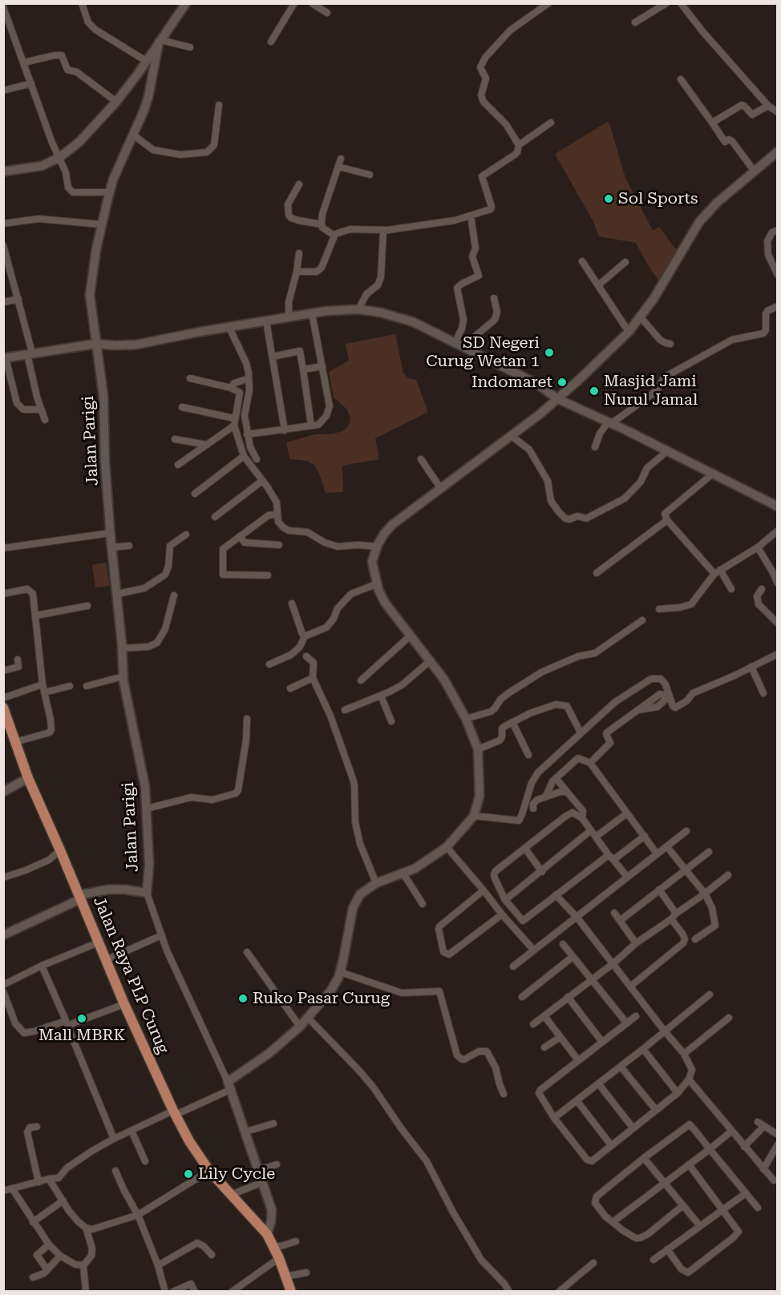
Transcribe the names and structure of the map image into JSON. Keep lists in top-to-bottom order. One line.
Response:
{"streets":{"main road":["Jalan Raya PLP Curug"],"street":["Jalan Parigi"]},"crossings":[["Jalan Parigi","Jalan Raya PLP Curug"]],"places":["Sol Sports","SD Negeri Curug Wetan 1","Indomaret","Masjid Jami Nurul Jamal","Ruko Pasar Curug","Mall MBRK","Lily Cycle"]}
